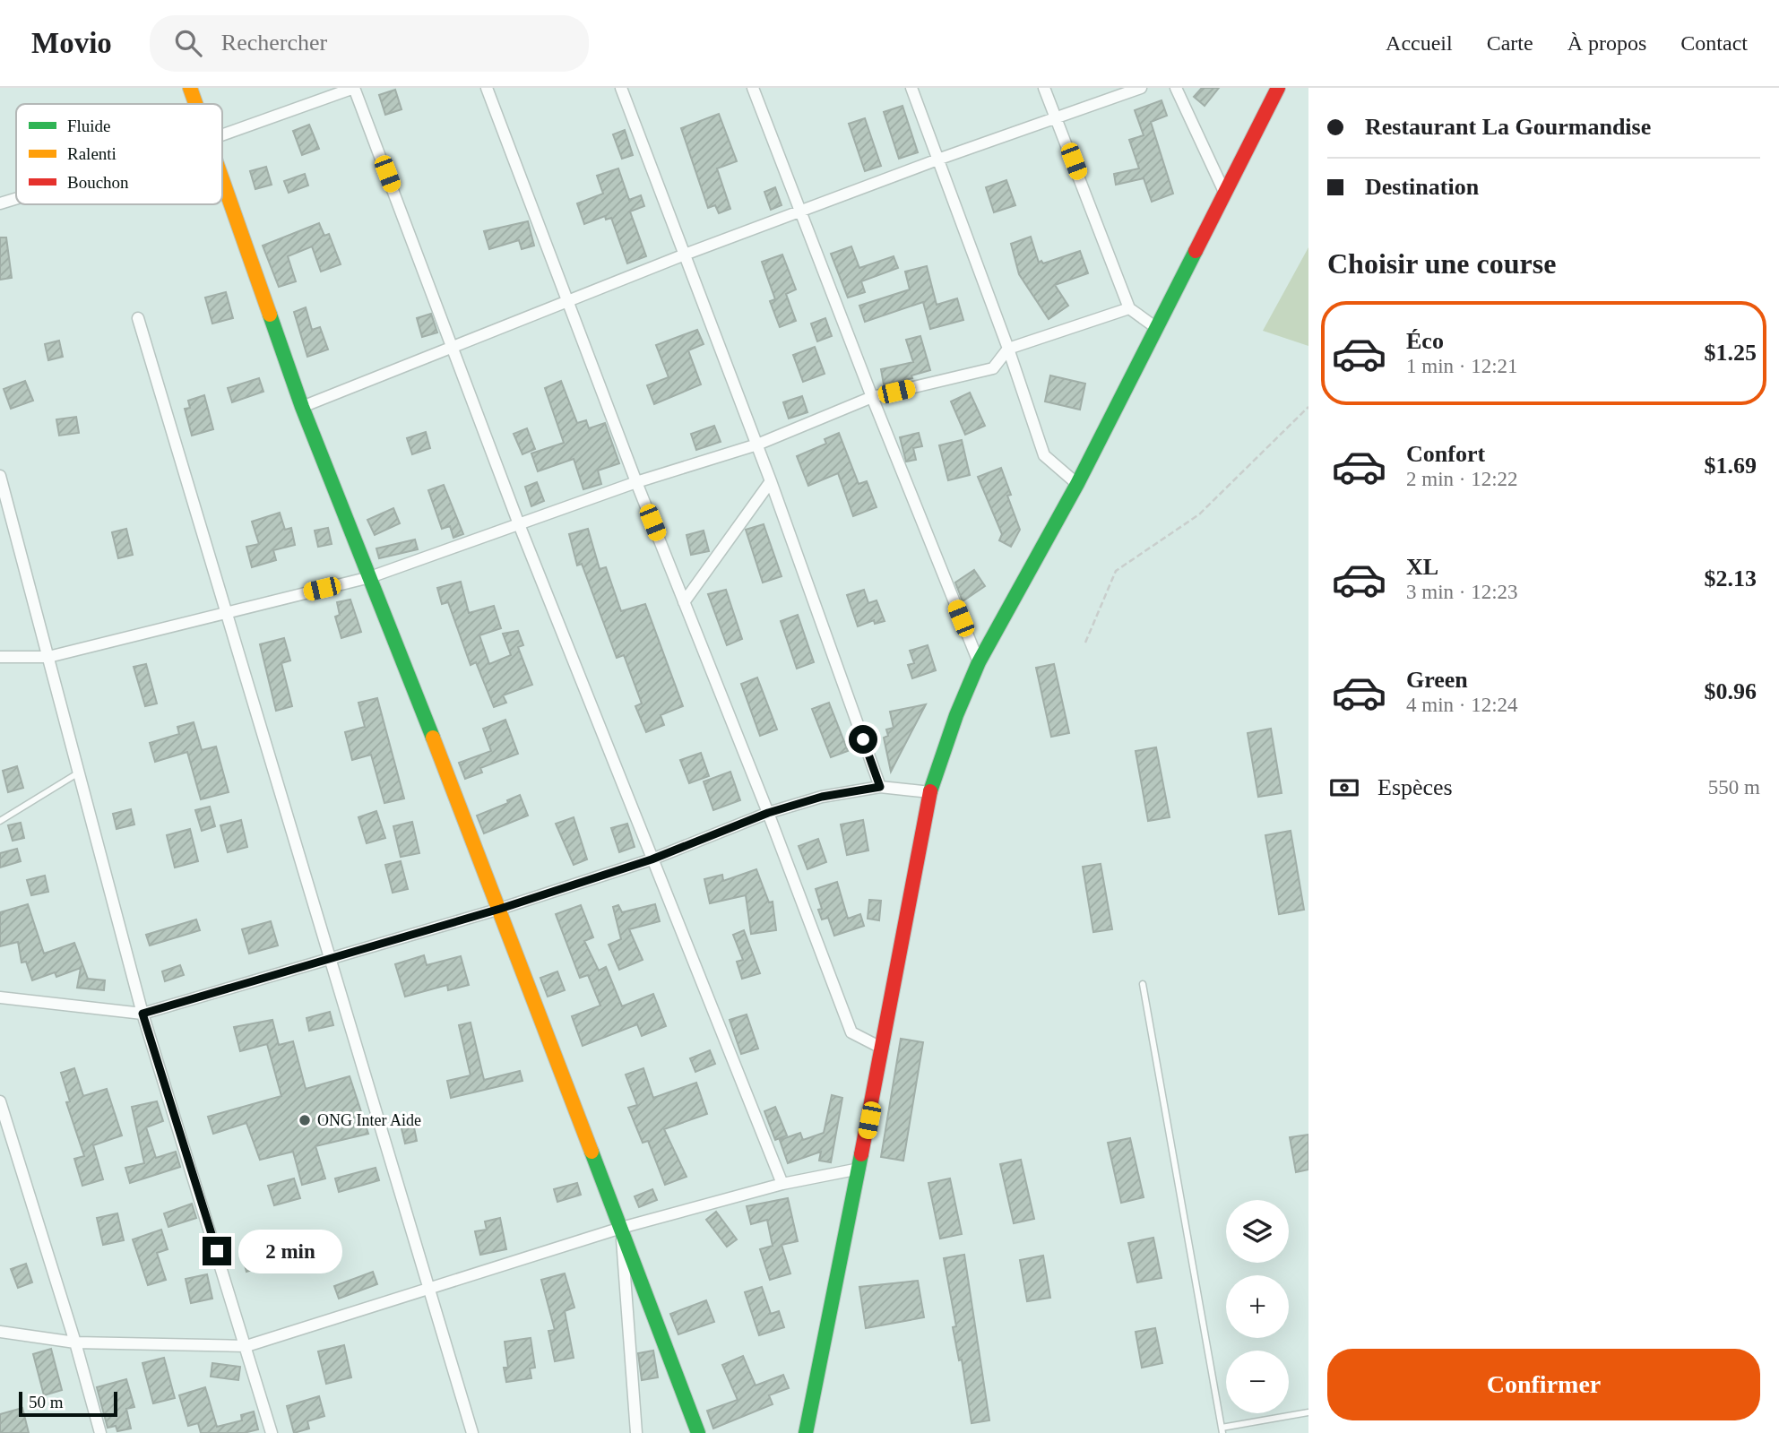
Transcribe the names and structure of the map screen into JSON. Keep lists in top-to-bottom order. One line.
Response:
{"places":["ONG Inter Aide"],"legend":["Fluide","Ralenti","Bouchon"],"scale_bar":"50 m","page":{"header":"Movio","search":"Rechercher","nav":["Accueil","Carte","À propos","Contact"],"banner":["Restaurant La Gourmandise","Destination"],"heading":"Choisir une course","list":[{"name":"Éco","note":"1 min · 12:21","value":"$1.25"},{"name":"Confort","note":"2 min · 12:22","value":"$1.69"},{"name":"XL","note":"3 min · 12:23","value":"$2.13"},{"name":"Green","note":"4 min · 12:24","value":"$0.96"}],"pay":["Espèces","550 m"],"map_buttons":["+","−"],"bubble":"2 min","buttons":"Confirmer","scale":"50 m"}}
